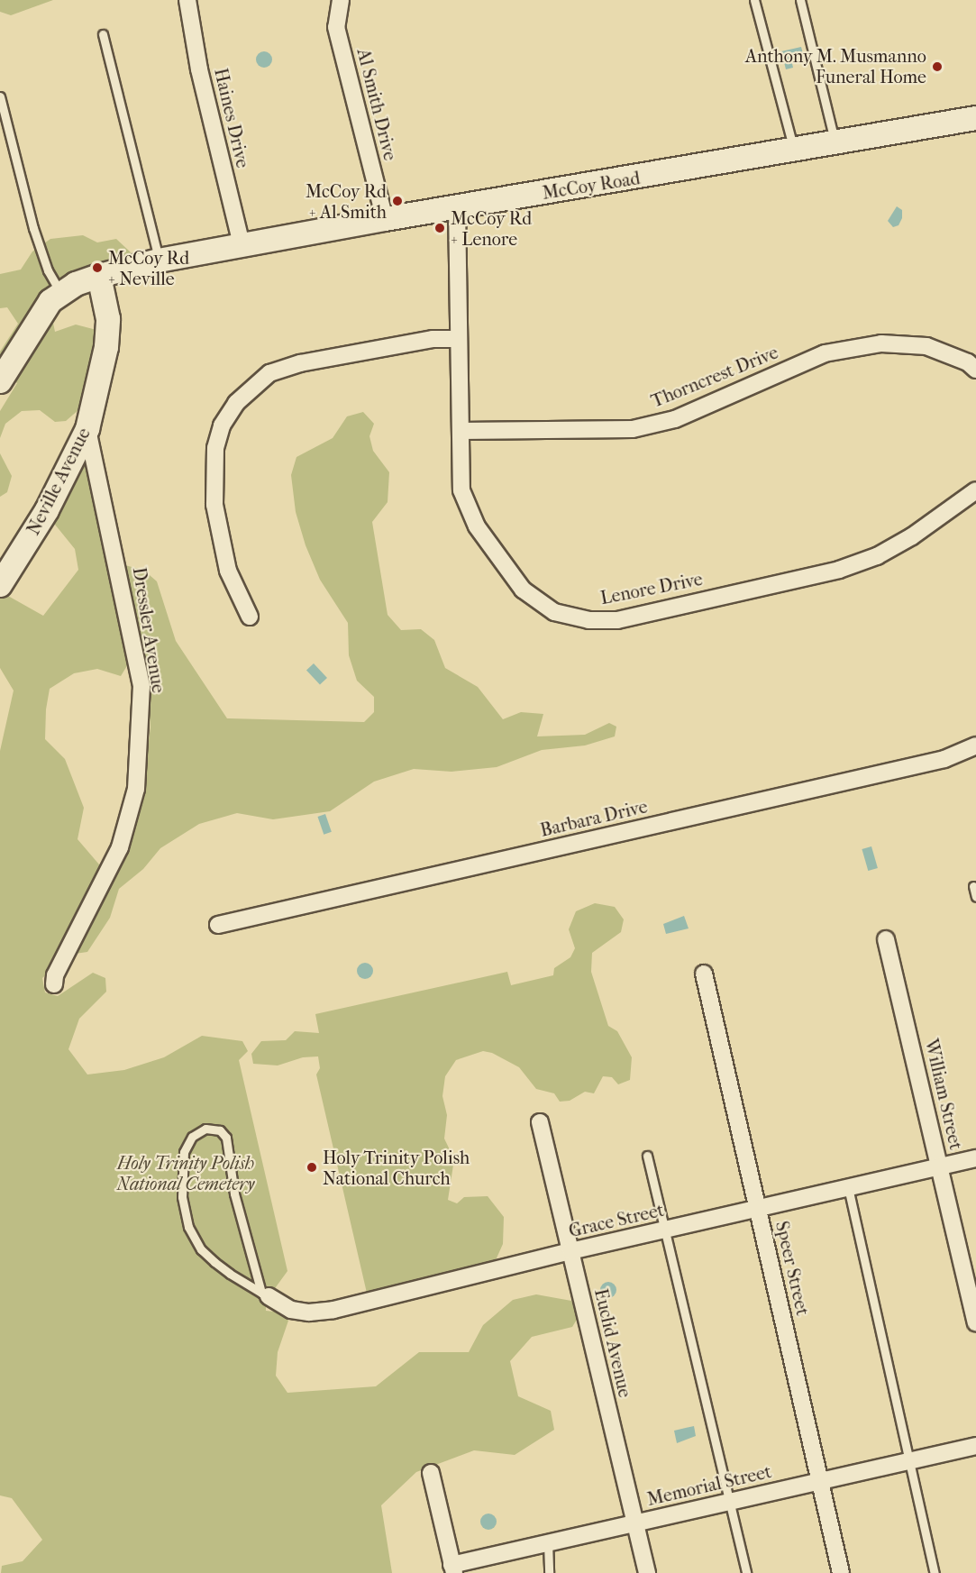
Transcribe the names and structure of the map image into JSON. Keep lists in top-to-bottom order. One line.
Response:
{"streets":{"street":["Al Smith Drive","Haines Drive","McCoy Road","Thorncrest Drive","Neville Avenue","Lenore Drive","Dressler Avenue","Barbara Drive","William Street","Grace Street","Speer Street","Euclid Avenue","Memorial Street"]},"crossings":[["Al Smith Drive","McCoy Road"],["Haines Drive","McCoy Road"],["McCoy Road","Neville Avenue"],["McCoy Road","Lenore Drive"],["Thorncrest Drive","Lenore Drive"],["Neville Avenue","Dressler Avenue"],["William Street","Grace Street"],["Grace Street","Speer Street"],["Grace Street","Euclid Avenue"],["Speer Street","Memorial Street"],["Euclid Avenue","Memorial Street"]],"parks":["Holy Trinity Polish National Cemetery"],"places":["Anthony M. Musmanno Funeral Home","McCoy Rd + Al Smith","McCoy Rd + Lenore","McCoy Rd + Neville","Holy Trinity Polish National Church"]}
